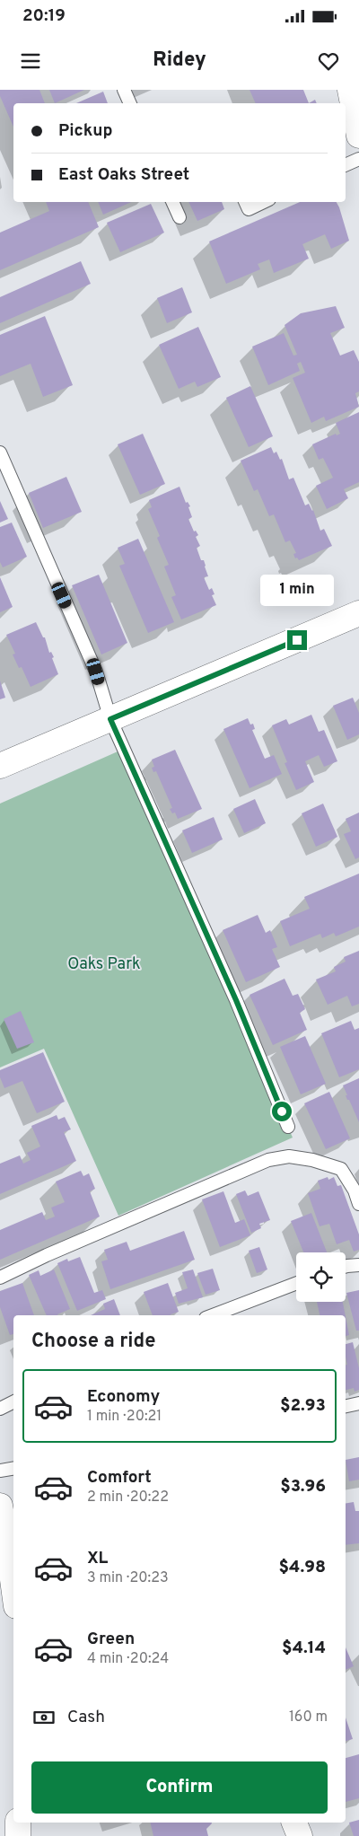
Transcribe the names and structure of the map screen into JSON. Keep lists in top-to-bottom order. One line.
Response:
{"parks":["Oaks Park"],"page":{"status":"20:19","header":"Ridey","banner":["Pickup","East Oaks Street"],"bubble":"1 min","heading":"Choose a ride","list":[{"name":"Economy","note":"1 min · 20:21","value":"$2.93"},{"name":"Comfort","note":"2 min · 20:22","value":"$3.96"},{"name":"XL","note":"3 min · 20:23","value":"$4.98"},{"name":"Green","note":"4 min · 20:24","value":"$4.14"}],"pay":["Cash","160 m"],"buttons":"Confirm"}}
